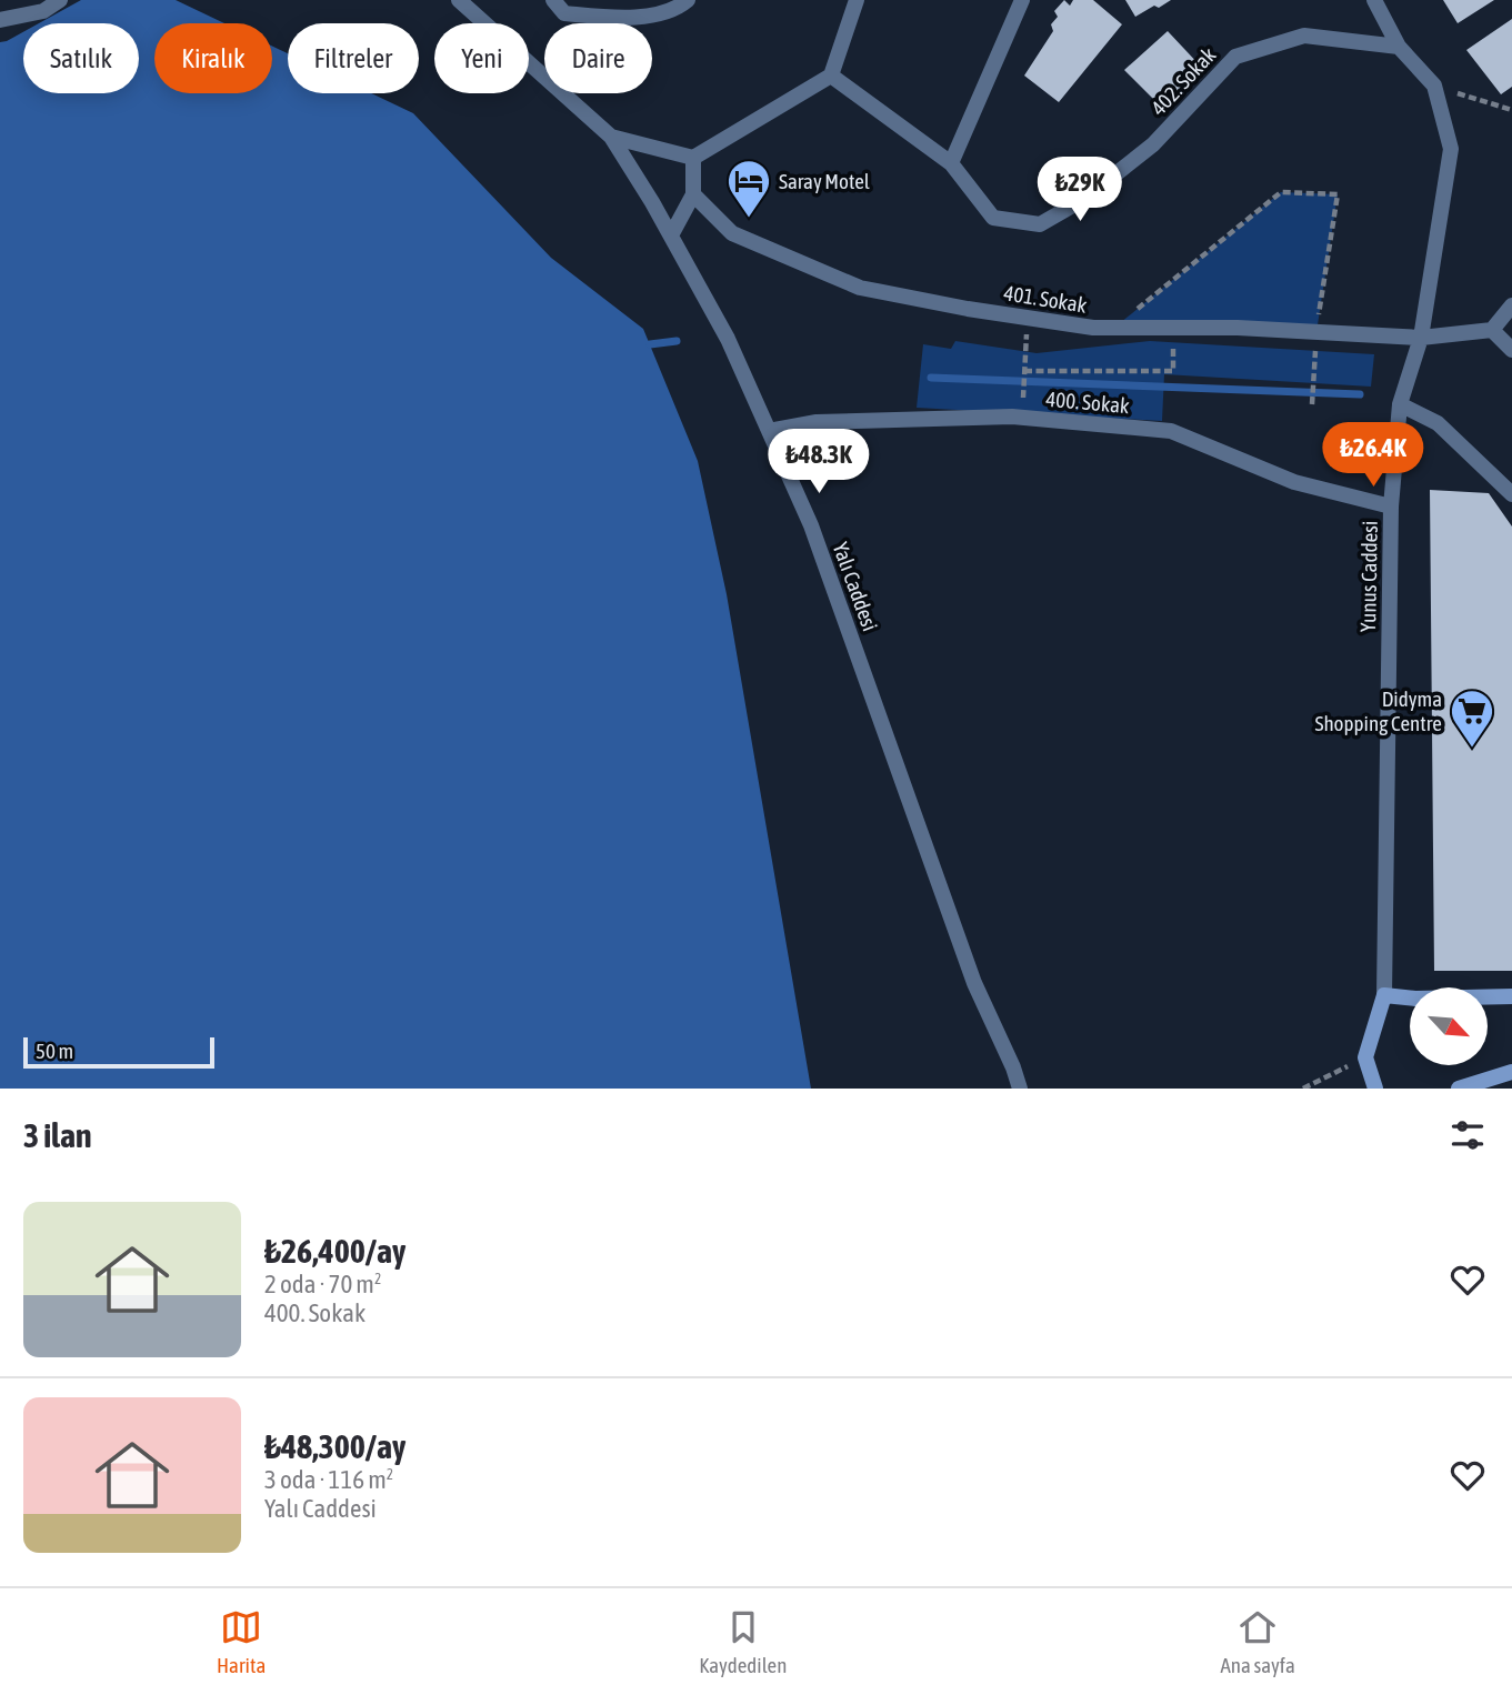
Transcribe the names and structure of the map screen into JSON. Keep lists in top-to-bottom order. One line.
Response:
{"streets":{"street":["402. Sokak","401. Sokak","400. Sokak","Yunus Caddesi","Yalı Caddesi"]},"crossings":[["402. Sokak","Yunus Caddesi"],["401. Sokak","Yunus Caddesi"],["400. Sokak","Yunus Caddesi"],["400. Sokak","Yalı Caddesi"]],"places":{"hotel":["Saray Motel"],"supermarket":["Didyma Shopping Centre"]},"scale_bar":"50 m","north":"bottom right","page":{"chip":["Satılık","Kiralık","Filtreler","Yeni","Daire"],"price":["₺29K","₺26.4K","₺48.3K"],"scale":"50 m","heading":"3 ilan","list":[{"name":"₺26,400/ay","note":"2 oda · 70 m² · 400. Sokak"},{"name":"₺48,300/ay","note":"3 oda · 116 m² · Yalı Caddesi"}],"tabs":["Harita","Kaydedilen","Ana sayfa"]}}
